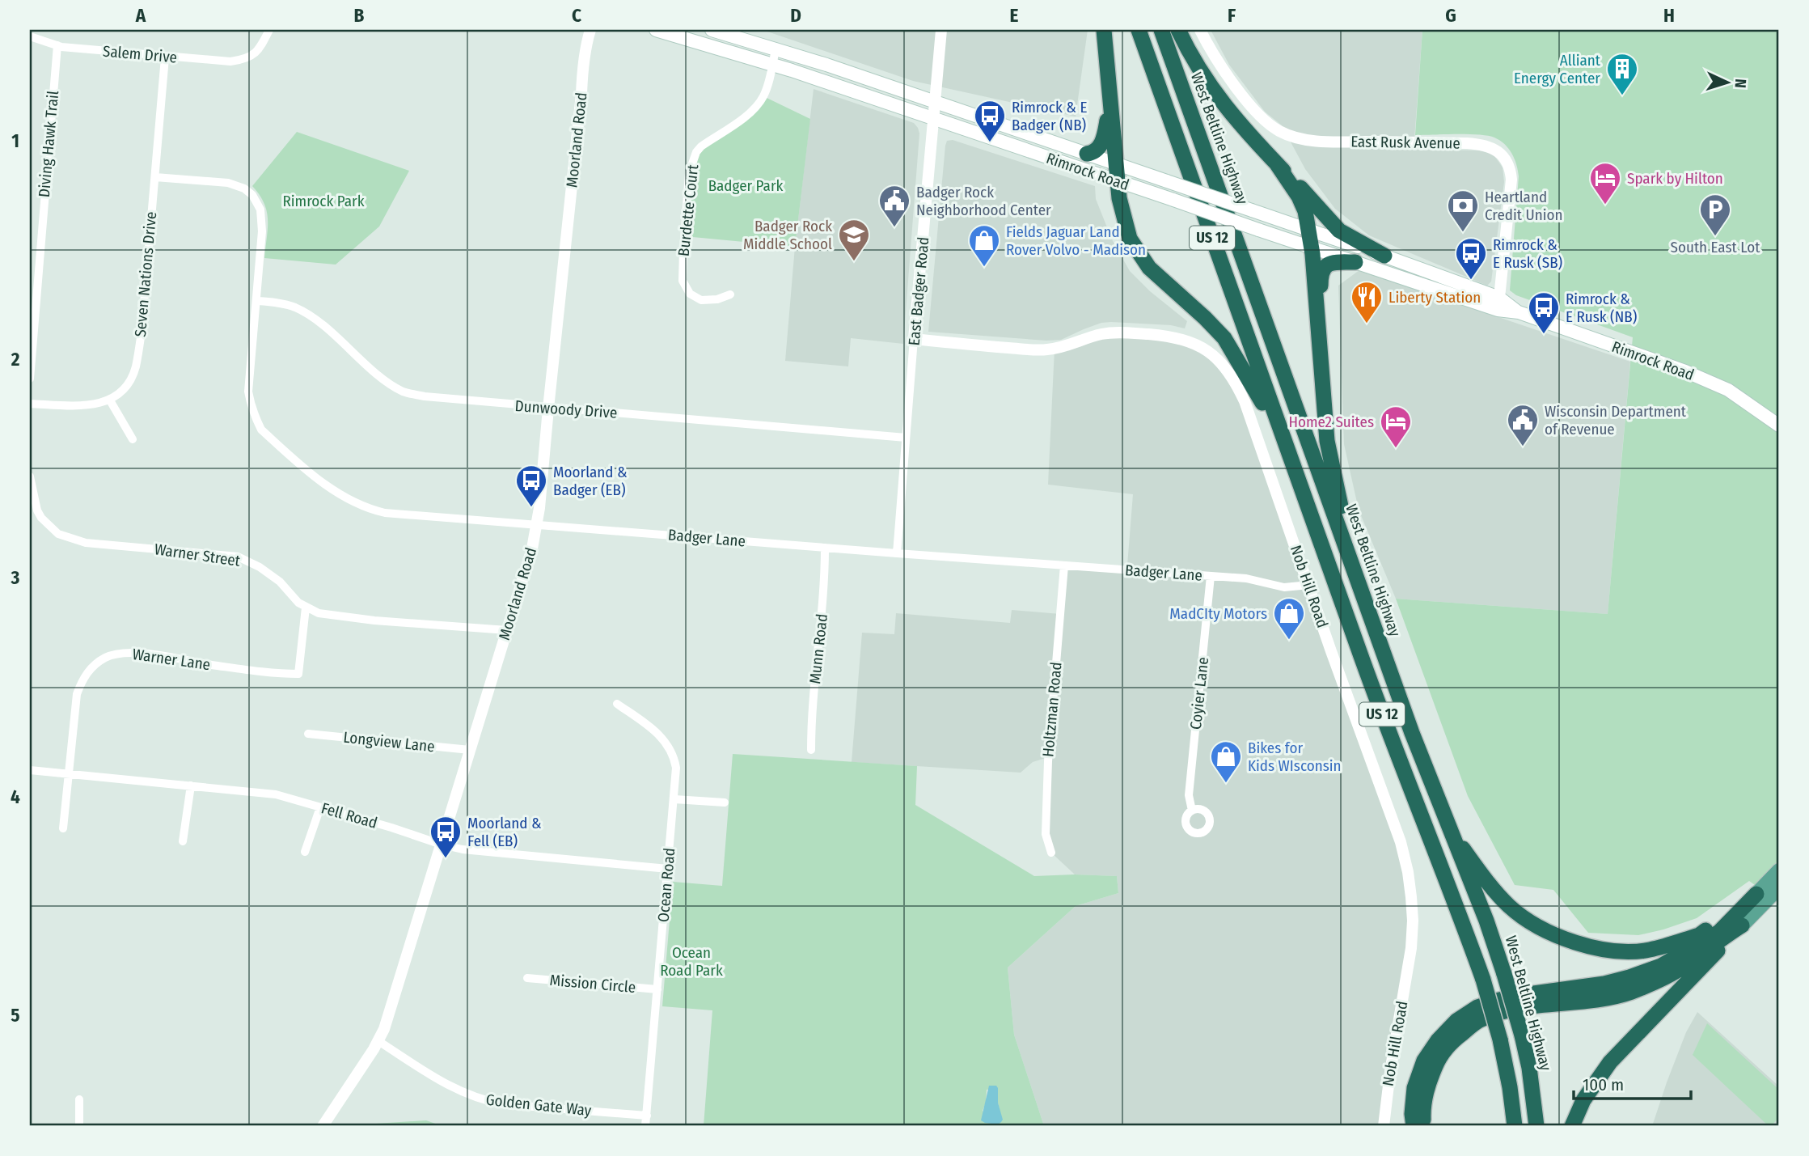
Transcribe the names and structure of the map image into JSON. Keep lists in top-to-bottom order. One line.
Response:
{"streets":{"highway":["West Beltline Highway","US 12"],"main road":["Rimrock Road"],"street":["Salem Drive","Moorland Road","East Rusk Avenue","Diving Hawk Trail","Burdette Court","Seven Nations Drive","East Badger Road","Dunwoody Drive","Badger Lane","Warner Street","Nob Hill Road","Munn Road","Warner Lane","Coyier Lane","Holtzman Road","Longview Lane","Fell Road","Ocean Road","Mission Circle","Golden Gate Way"]},"crossings":[["Salem Drive","Diving Hawk Trail"],["Salem Drive","Seven Nations Drive"],["Moorland Road","Dunwoody Drive"],["Moorland Road","Badger Lane"],["Moorland Road","Warner Street"],["Moorland Road","Longview Lane"],["Moorland Road","Fell Road"],["Moorland Road","Golden Gate Way"],["East Rusk Avenue","Rimrock Road"],["Rimrock Road","Burdette Court"],["Rimrock Road","East Badger Road"],["Seven Nations Drive","Badger Lane"],["East Badger Road","Dunwoody Drive"],["East Badger Road","Badger Lane"],["East Badger Road","Nob Hill Road"],["Dunwoody Drive","Badger Lane"],["Badger Lane","Nob Hill Road"],["Badger Lane","Munn Road"],["Badger Lane","Coyier Lane"],["Badger Lane","Holtzman Road"],["Warner Street","Warner Lane"],["Warner Lane","Fell Road"],["Fell Road","Ocean Road"],["Ocean Road","Mission Circle"],["Ocean Road","Golden Gate Way"]],"parks":["Badger Park","Rimrock Park","Ocean Road Park"],"places":{"building":["Alliant Energy Center"],"bus stop":["Rimrock & E Badger (NB)","Rimrock & E Rusk (SB)","Rimrock & E Rusk (NB)","Moorland & Badger (EB)","Moorland & Fell (EB)"],"hotel":["Spark by Hilton","Home2 Suites"],"public building":["Badger Rock Neighborhood Center","Wisconsin Department of Revenue"],"bank":["Heartland Credit Union"],"parking":["South East Lot"],"school or university":["Badger Rock Middle School"],"shop":["Fields Jaguar Land Rover Volvo - Madison","MadCIty Motors","Bikes for Kids WIsconsin"],"restaurant":["Liberty Station"]},"scale_bar":"100 m","north":"right","grid":{"columns":["A","B","C","D","E","F","G","H"],"rows":["1","2","3","4","5"]}}
